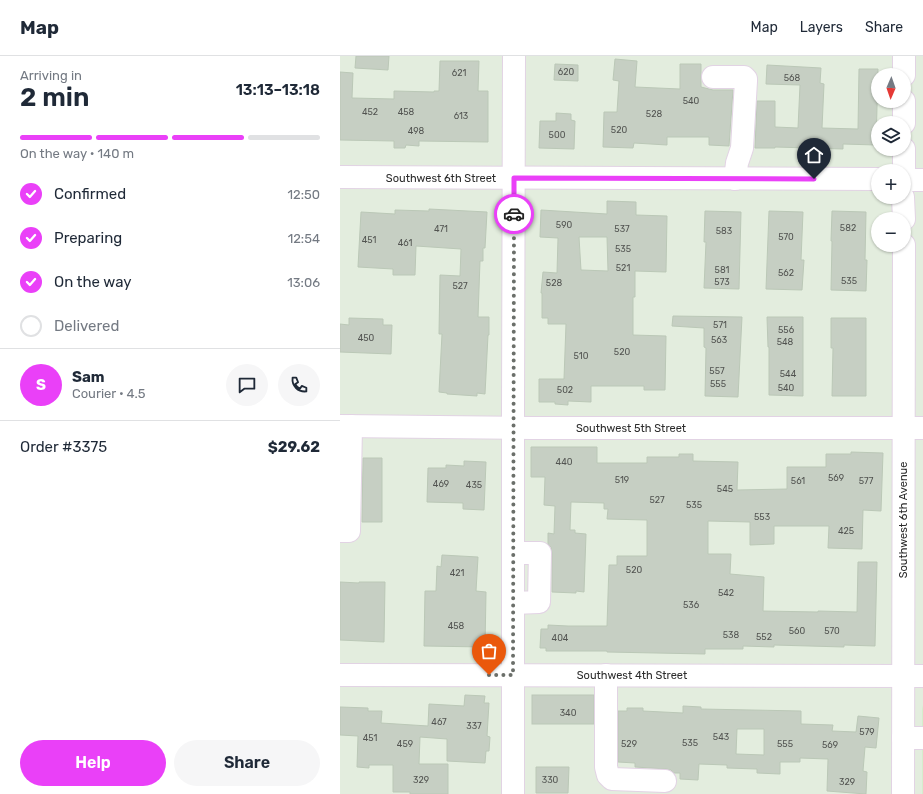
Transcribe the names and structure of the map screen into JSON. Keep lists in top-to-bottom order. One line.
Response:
{"streets":{"street":["Southwest 6th Street","Southwest 5th Street","Southwest 6th Avenue","Southwest 4th Street"]},"crossings":[["Southwest 5th Street","Southwest 6th Avenue"],["Southwest 6th Avenue","Southwest 4th Street"]],"house_numbers":["620","621","568","540","452","458","528","613","520","498","500","590","582","471","537","583","570","451","461","535","521","581","562","535","573","528","527","571","556","450","563","548","520","510","557","544","555","540","502","440","569","519","561","577","469","435","545","527","535","553","425","520","421","542","536","458","560","570","538","552","404","340","467","337","579","543","451","535","459","529","555","569","329","330","329"],"north":"bottom","page":{"header":"Map","nav":["Map","Layers","Share"],"heading":["2 min","Arriving in","13:13–13:18"],"panel":["Sam","Courier · 4.5","Order #3375","$29.62"],"map_buttons":["+","−"],"bar":"On the way · 140 m","list":[["Confirmed","12:50"],["Preparing","12:54"],["On the way","13:06"],"Delivered"],"round":"S","buttons":["Help","Share"]}}
